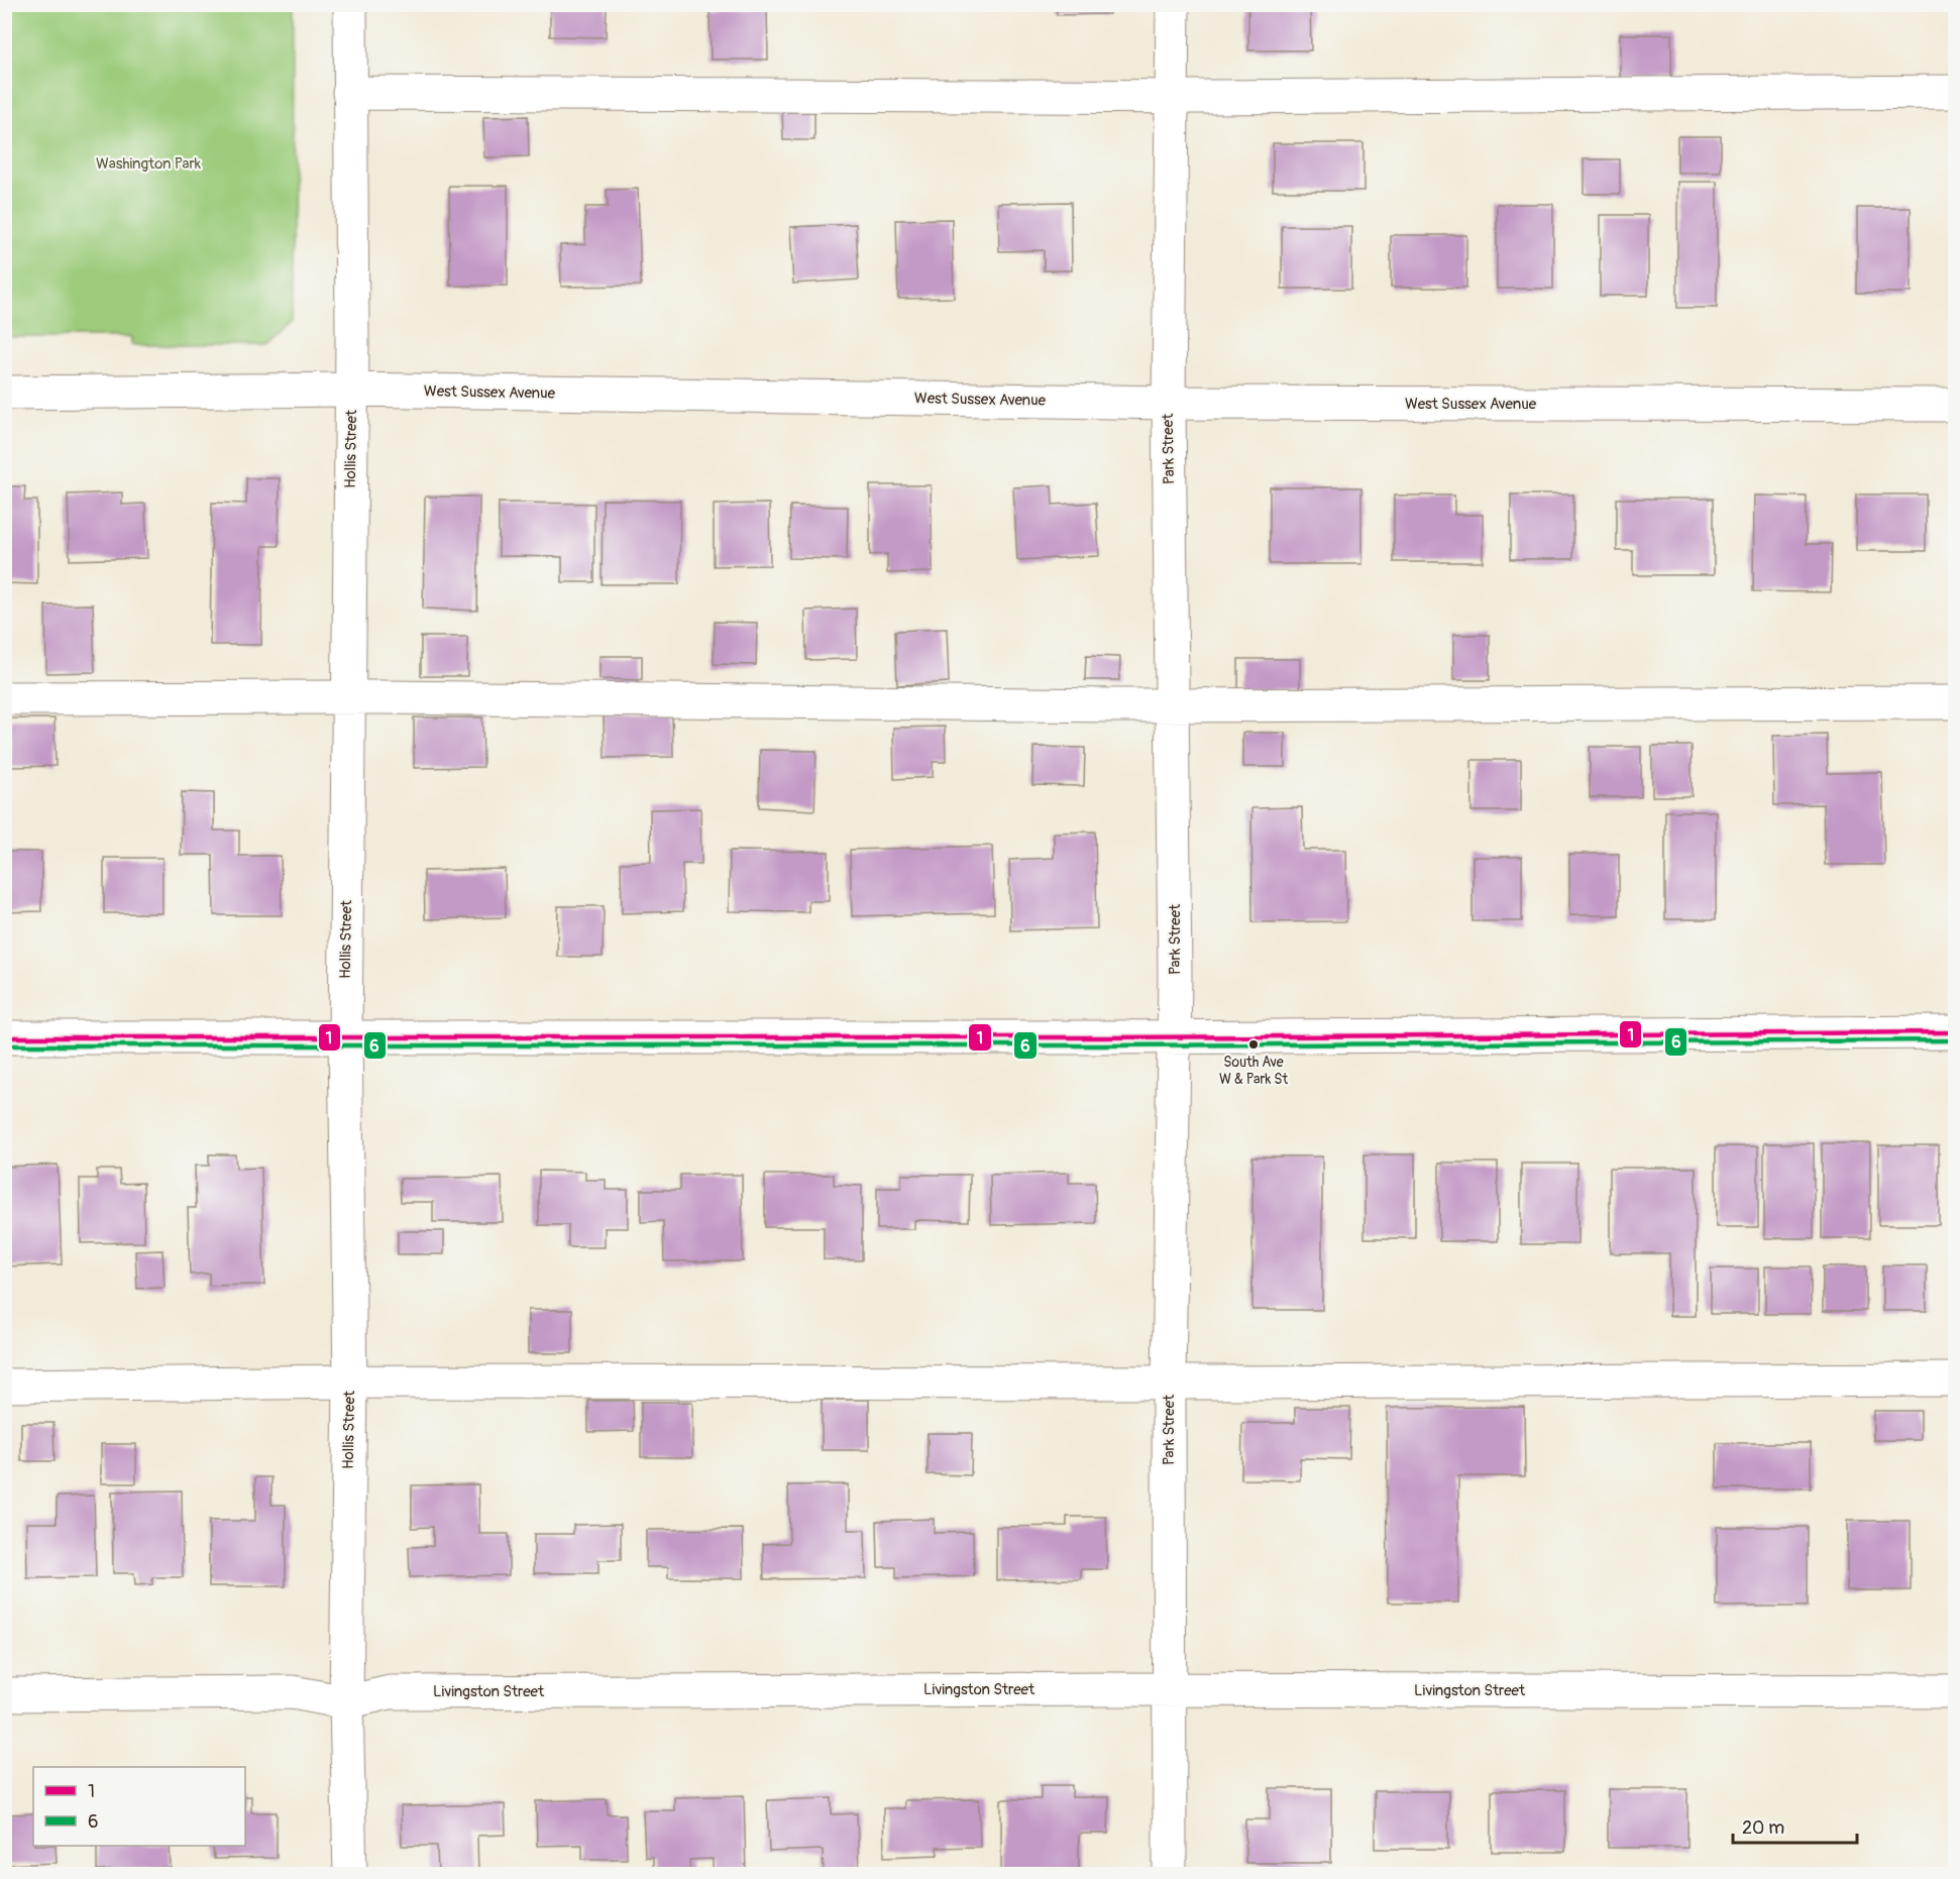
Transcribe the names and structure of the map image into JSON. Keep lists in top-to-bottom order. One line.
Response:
{"streets":{"street":["West Sussex Avenue","Hollis Street","Park Street","Livingston Street"]},"crossings":[["West Sussex Avenue","Hollis Street"],["West Sussex Avenue","Park Street"],["Hollis Street","Livingston Street"],["Park Street","Livingston Street"]],"parks":["Washington Park"],"places":["South Ave W & Park St"],"lines":["transit line 1","transit line 6"],"legend":["1","6"],"scale_bar":"20 m"}
